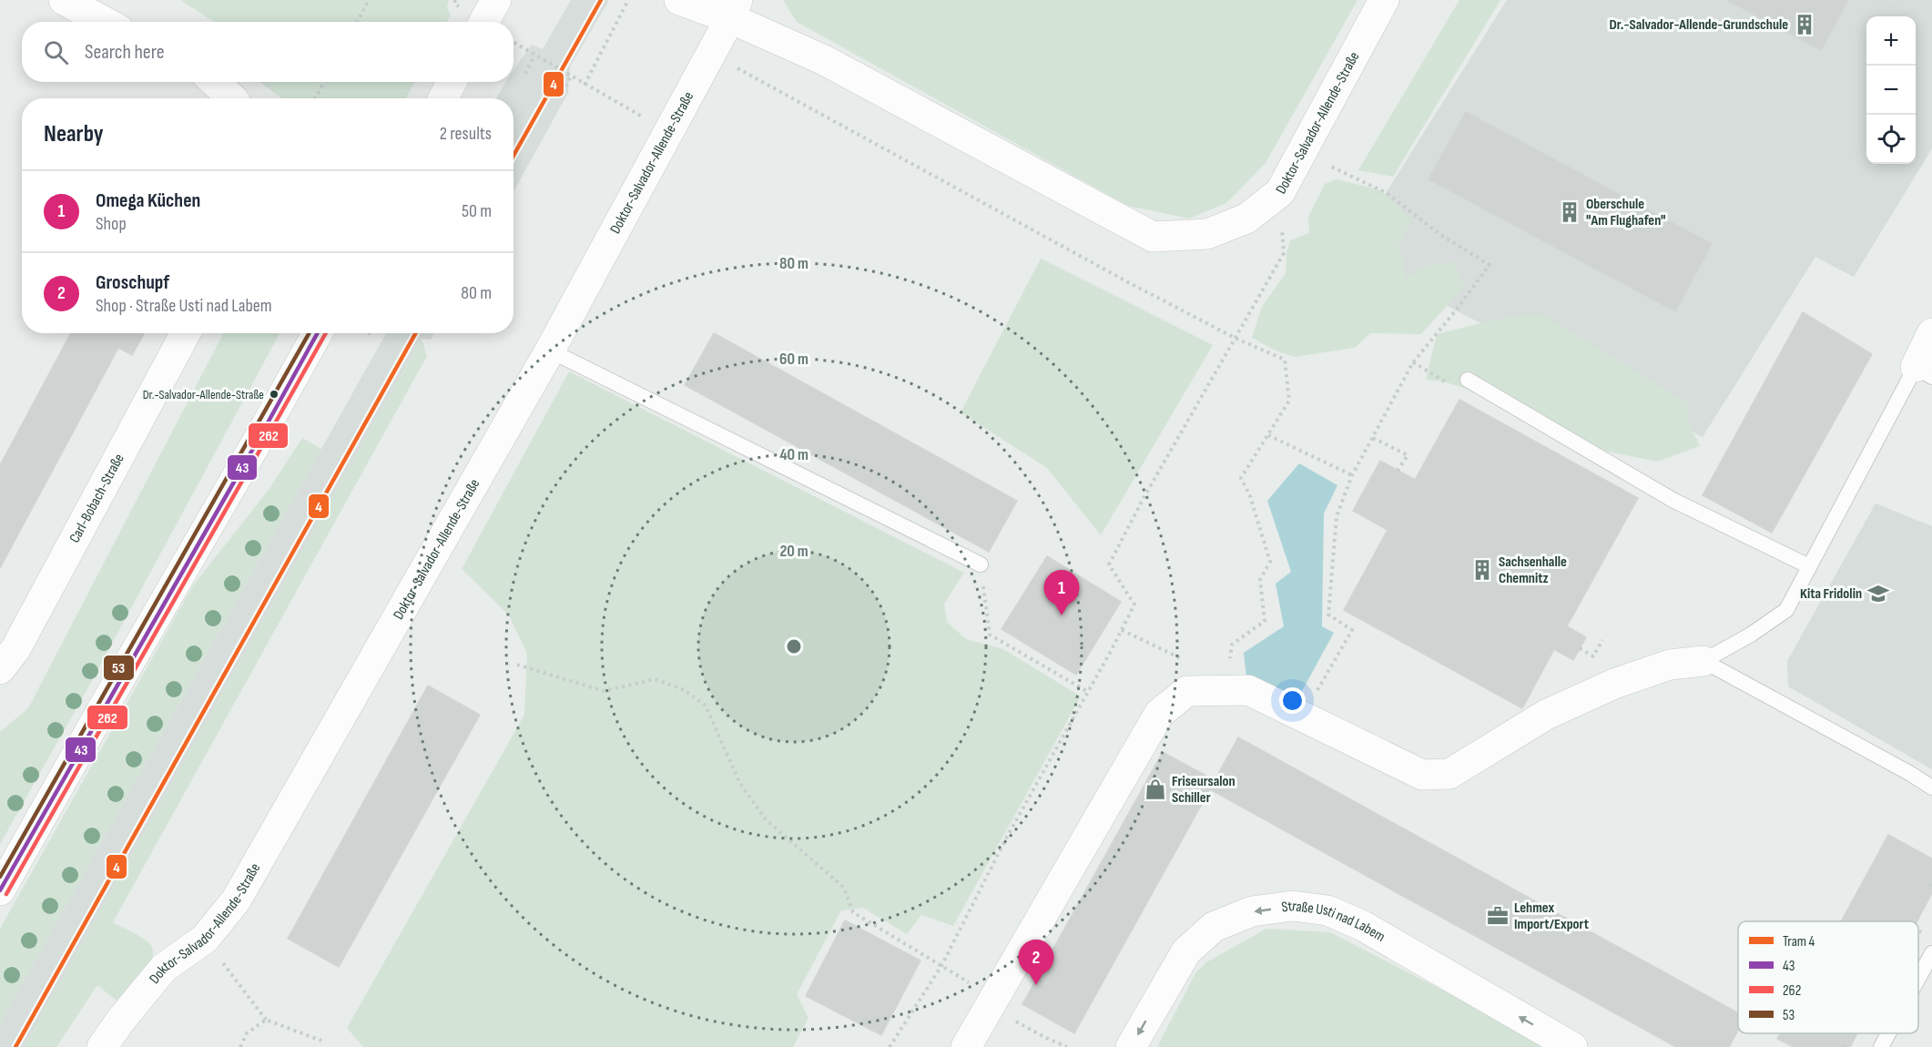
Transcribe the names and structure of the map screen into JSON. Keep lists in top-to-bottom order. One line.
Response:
{"streets":{"street":["Doktor-Salvador-Allende-Straße","Carl-Bobach-Straße","Straße Usti nad Labem"]},"places":{"building":["Dr.-Salvador-Allende-Grundschule","Oberschule \"Am Flughafen\"","Sachsenhalle Chemnitz"],"other":["Dr.-Salvador-Allende-Straße"],"school or university":["Kita Fridolin"],"shop":["Friseursalon Schiller"],"office":["Lehmex Import/Export"]},"lines":["tram line 4","transit line 43","transit line 262","transit line 53"],"legend":["Tram 4","43","262","53"],"page":{"map_buttons":["+","−"],"search":"Search here","heading":["Nearby","2 results"],"list":[{"mark":"1","name":"Omega Küchen","note":"Shop","value":"50 m"},{"mark":"2","name":"Groschupf","note":"Shop · Straße Usti nad Labem","value":"80 m"}],"pins":["1","2"]},"rings":["80 m","60 m","40 m","20 m"]}
